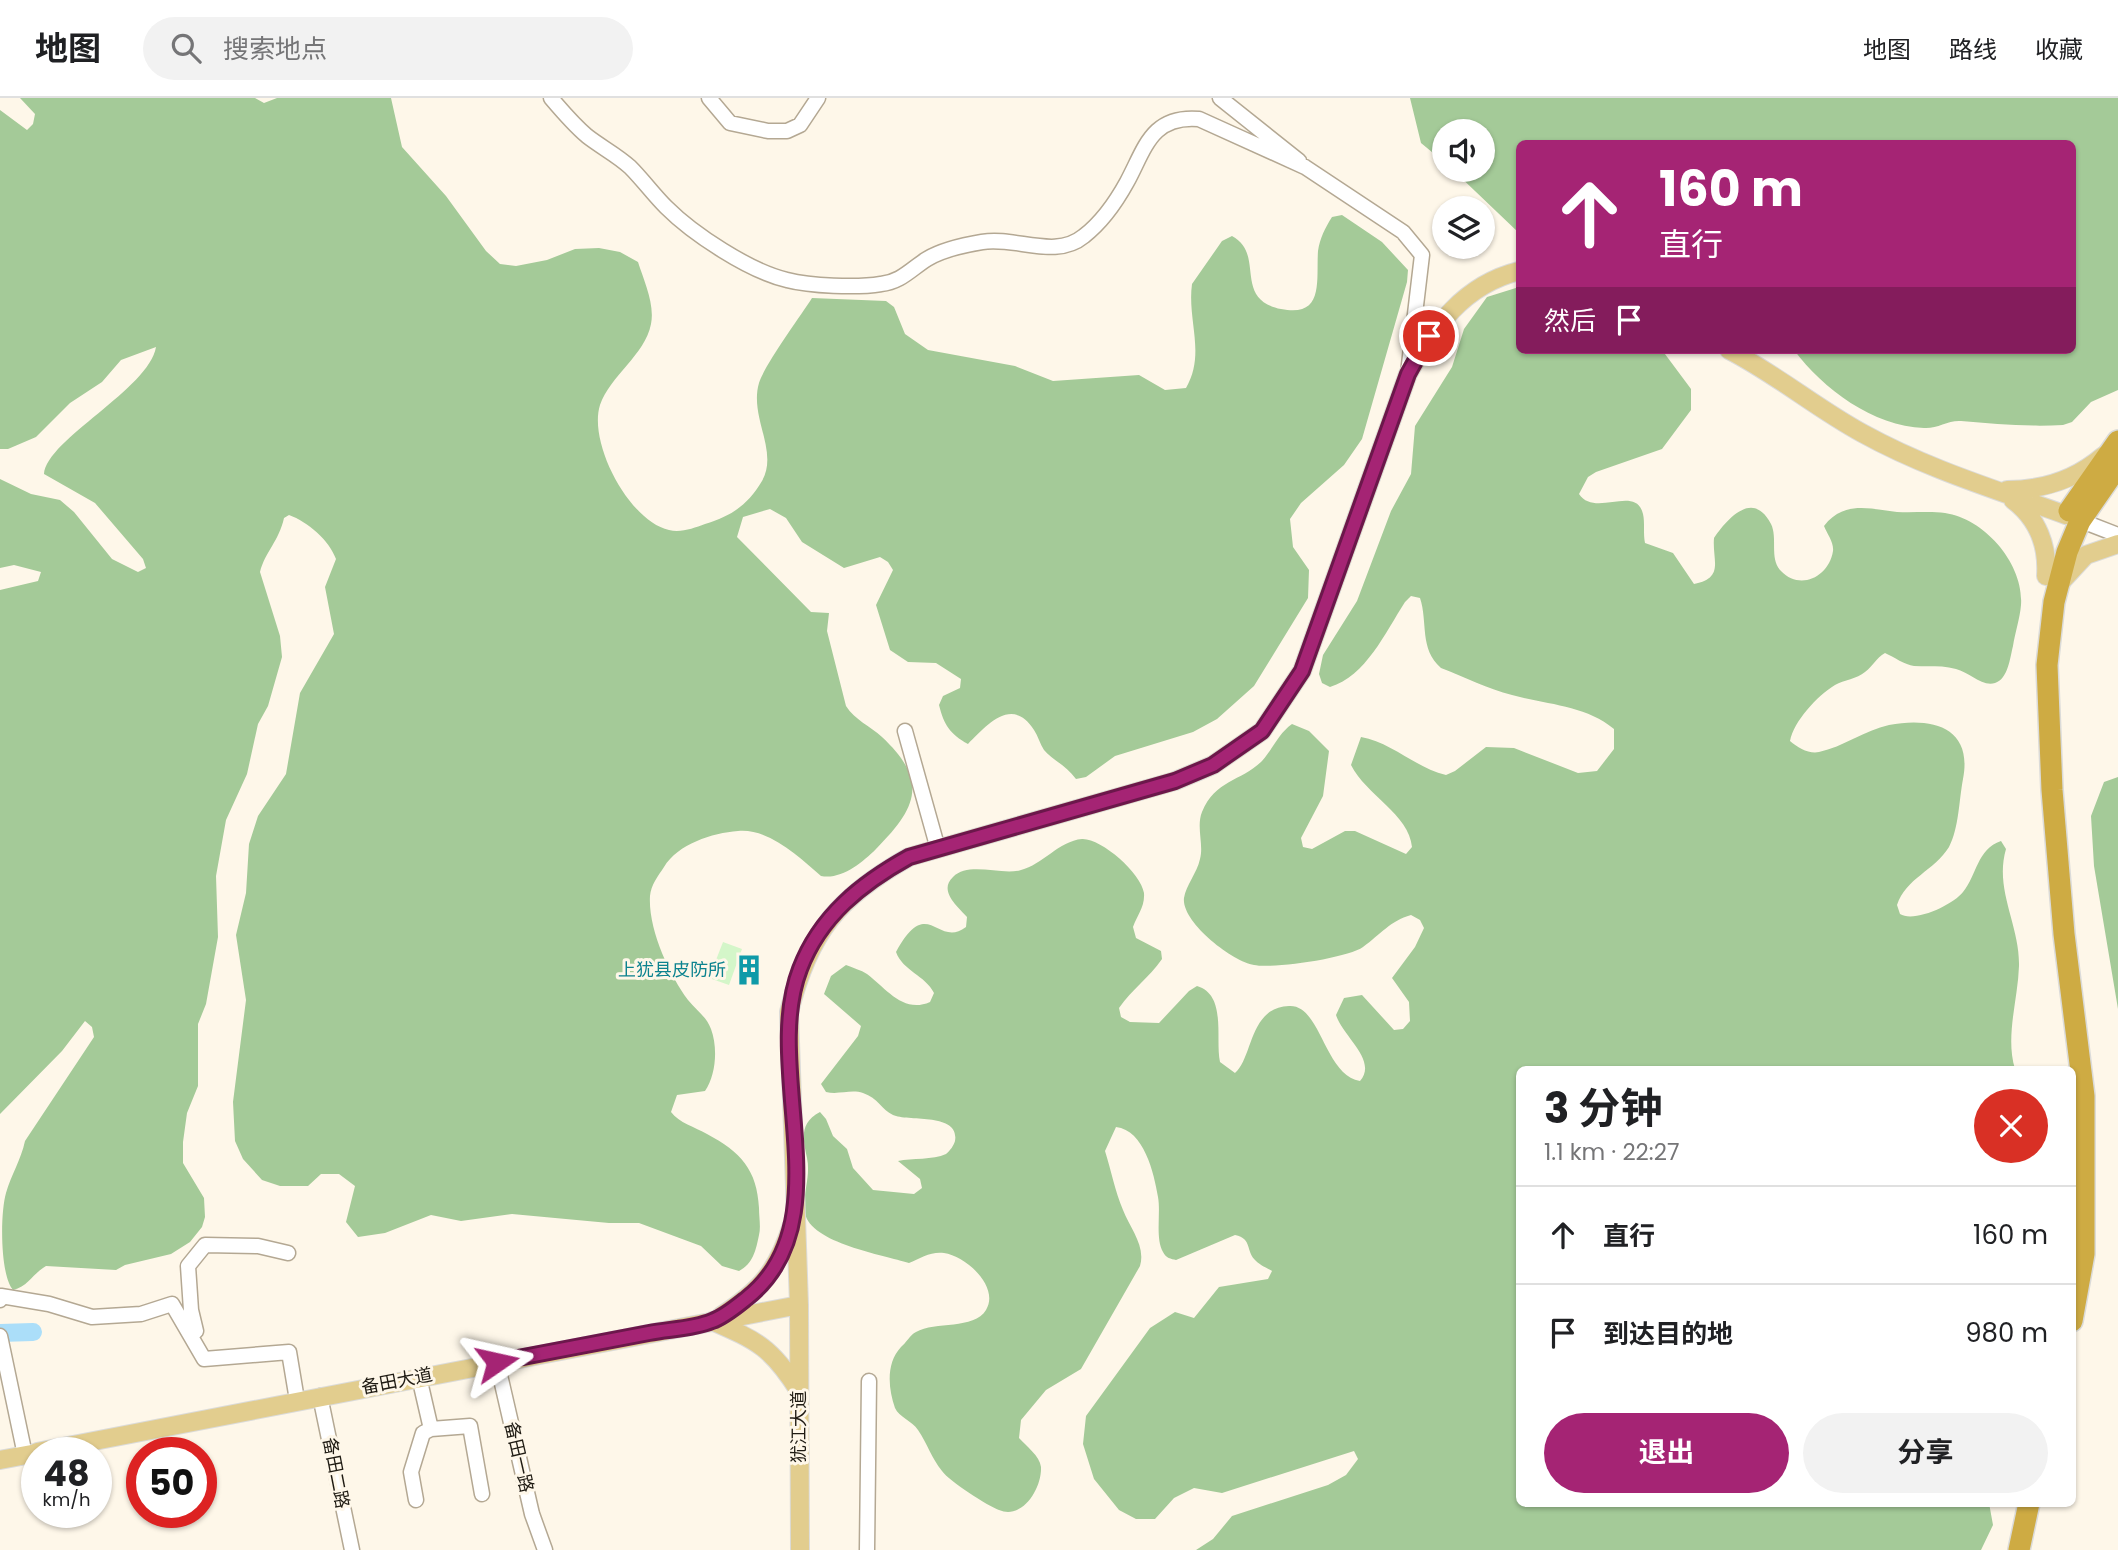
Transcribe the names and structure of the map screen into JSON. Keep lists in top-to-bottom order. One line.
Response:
{"streets":{"main road":["备田大道","犹江大道"],"street":["备田一路","备田二路"]},"crossings":[["备田大道","犹江大道"],["备田大道","备田一路"],["备田大道","备田二路"]],"places":{"building":["上犹县皮防所"]},"page":{"header":"地图","search":"搜索地点","nav":["地图","路线","收藏"],"turn":["160 m","直行"],"then":"然后","heading":["3 分钟","1.1 km · 22:27"],"list":[{"name":"直行","value":"160 m"},{"name":"到达目的地","value":"980 m"}],"buttons":["退出","分享"],"speed":"48 km/h","limit":"50"}}
